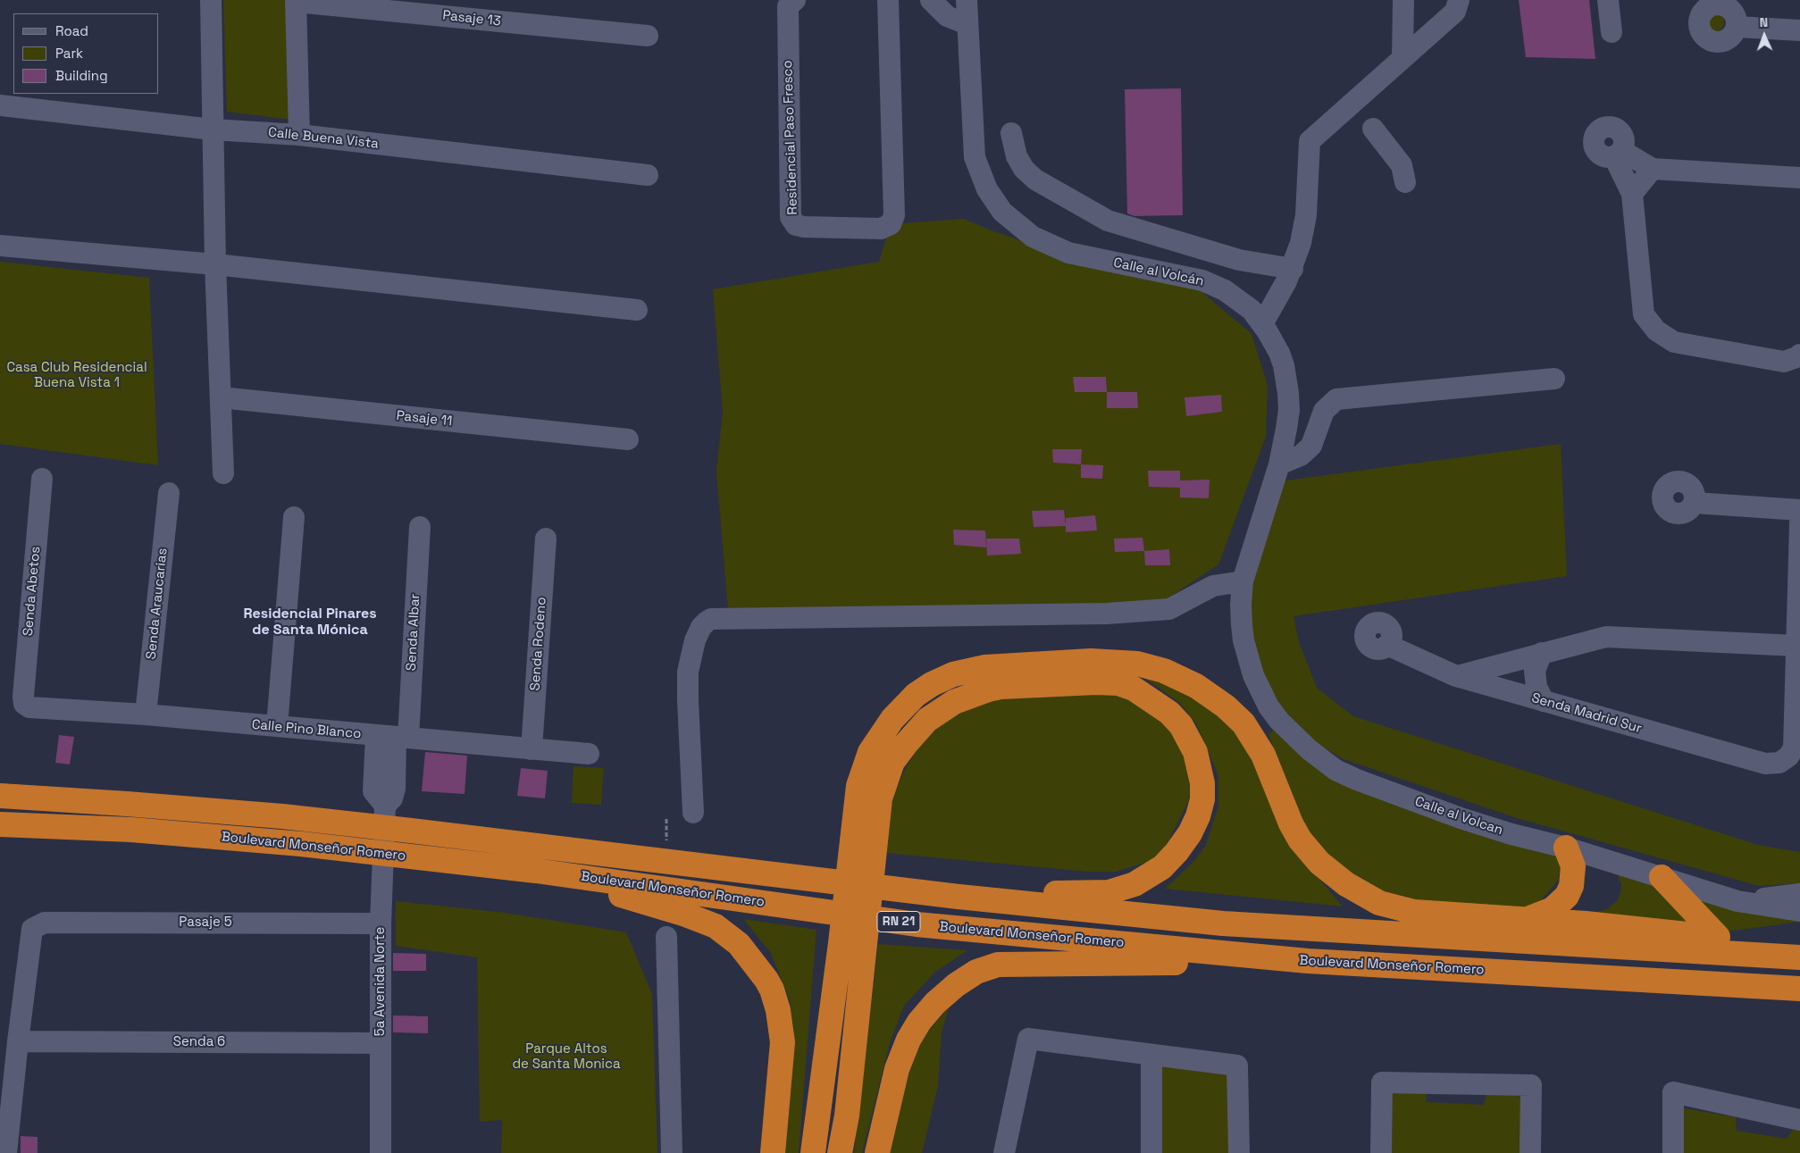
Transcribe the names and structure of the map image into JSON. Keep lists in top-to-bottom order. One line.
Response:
{"streets":{"highway":["Boulevard Monseñor Romero","RN 21"],"street":["Pasaje 13","Residencial Paso Fresco","Calle Buena Vista","Calle al Volcán","Pasaje 11","Senda Abetos","Senda Araucarias","Senda Albar","Senda Rodeno","Senda Madrid Sur","Calle Pino Blanco","Calle al Volcan","Pasaje 5","5a Avenida Norte","Senda 6"]},"crossings":[["Calle al Volcán","Calle al Volcan"],["Senda Abetos","Calle Pino Blanco"],["Senda Araucarias","Calle Pino Blanco"],["Senda Albar","Calle Pino Blanco"],["Senda Albar","5a Avenida Norte"],["Senda Rodeno","Calle Pino Blanco"],["Calle Pino Blanco","5a Avenida Norte"],["Pasaje 5","5a Avenida Norte"],["Pasaje 5","Senda 6"],["5a Avenida Norte","Senda 6"]],"districts":["Residencial Pinares de Santa Mónica"],"parks":["Casa Club Residencial Buena Vista 1","Parque Altos de Santa Monica"],"legend":["Road","Park","Building"],"north":"top"}
